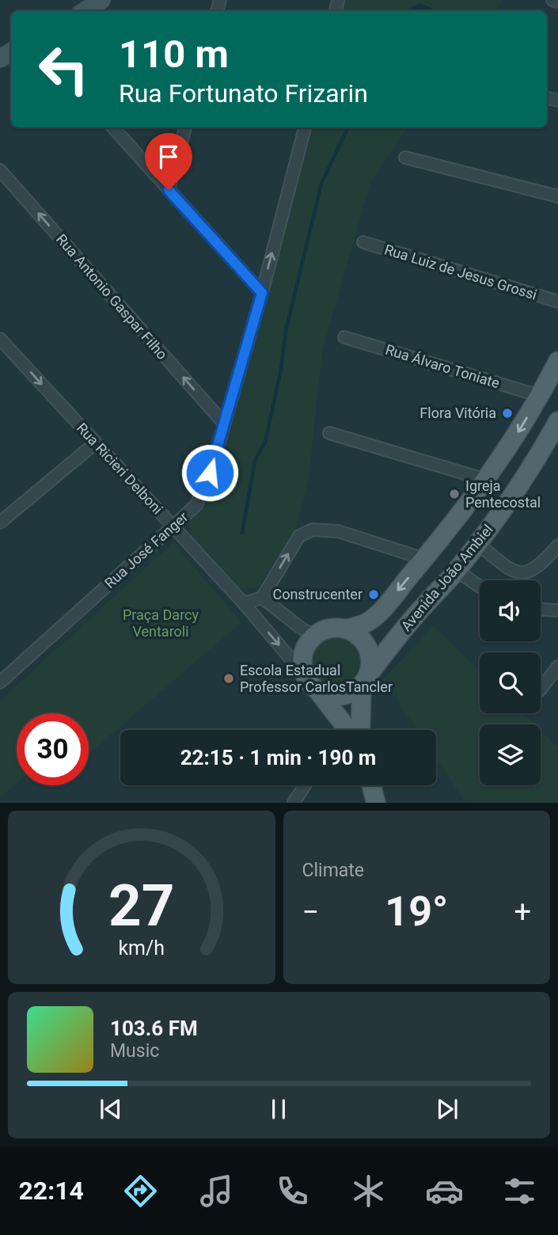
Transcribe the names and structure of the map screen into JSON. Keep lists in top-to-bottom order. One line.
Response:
{"streets":{"main road":["Avenida João Ambiel"],"street":["Rua Luiz de Jesus Grossi","Rua Antonio Gaspar Filho","Rua Álvaro Toniate","Rua Ricieri Delboni","Rua José Fanger"]},"crossings":[["Rua Antonio Gaspar Filho","Rua José Fanger"],["Rua Ricieri Delboni","Rua José Fanger"],["Rua Ricieri Delboni","Avenida João Ambiel"]],"one_way":["Rua Antonio Gaspar Filho","Rua Ricieri Delboni"],"parks":["Praça Darcy Ventaroli"],"places":["Flora Vitória","Igreja Pentecostal","Construcenter","Escola Estadual Professor CarlosTancler"],"page":{"turn":["110 m","Rua Fortunato Frizarin"],"limit":"30","trip":"22:15 · 1 min · 190 m","tile":"Climate","heat":["−","19°","+"],"song":["103.6 FM","Music"],"tabs":"22:14","gauge":["27","km/h"]}}
